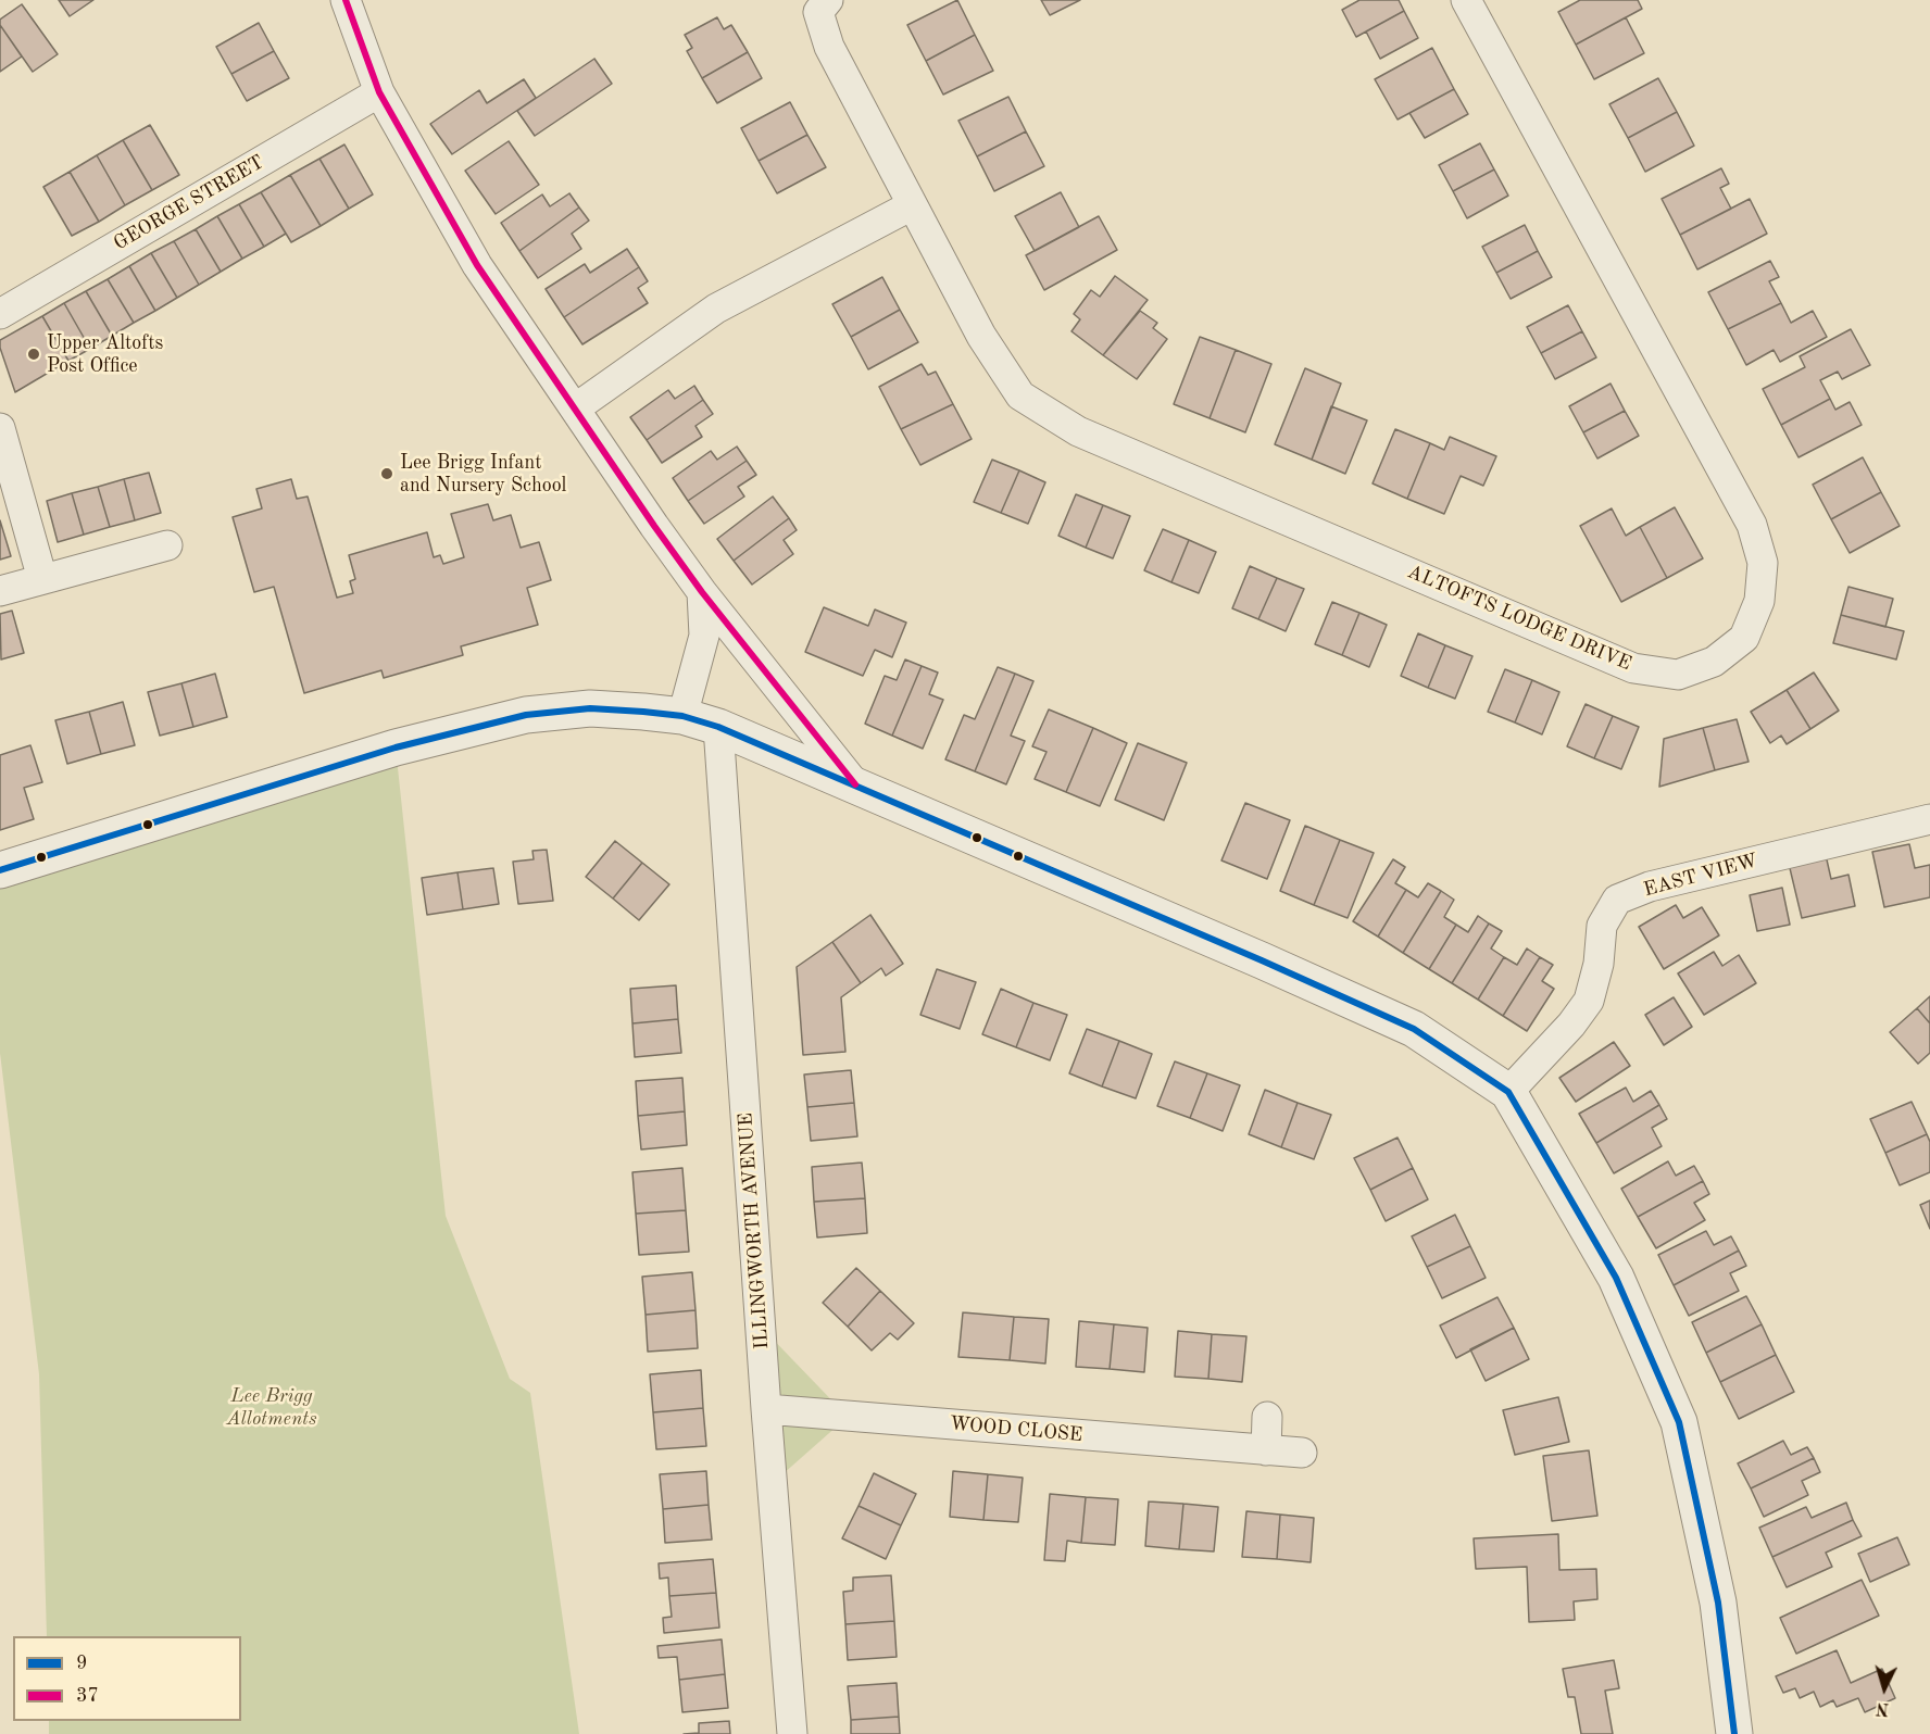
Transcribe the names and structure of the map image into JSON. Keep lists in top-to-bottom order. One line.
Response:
{"streets":{"street":["GEORGE STREET","ALTOFTS LODGE DRIVE","EAST VIEW","ILLINGWORTH AVENUE","WOOD CLOSE"]},"crossings":[["ILLINGWORTH AVENUE","WOOD CLOSE"]],"parks":["Lee Brigg Allotments"],"places":["Upper Altofts Post Office","Lee Brigg Infant and Nursery School"],"lines":["transit line 37","transit line 9"],"legend":["9","37"],"north":"bottom"}
